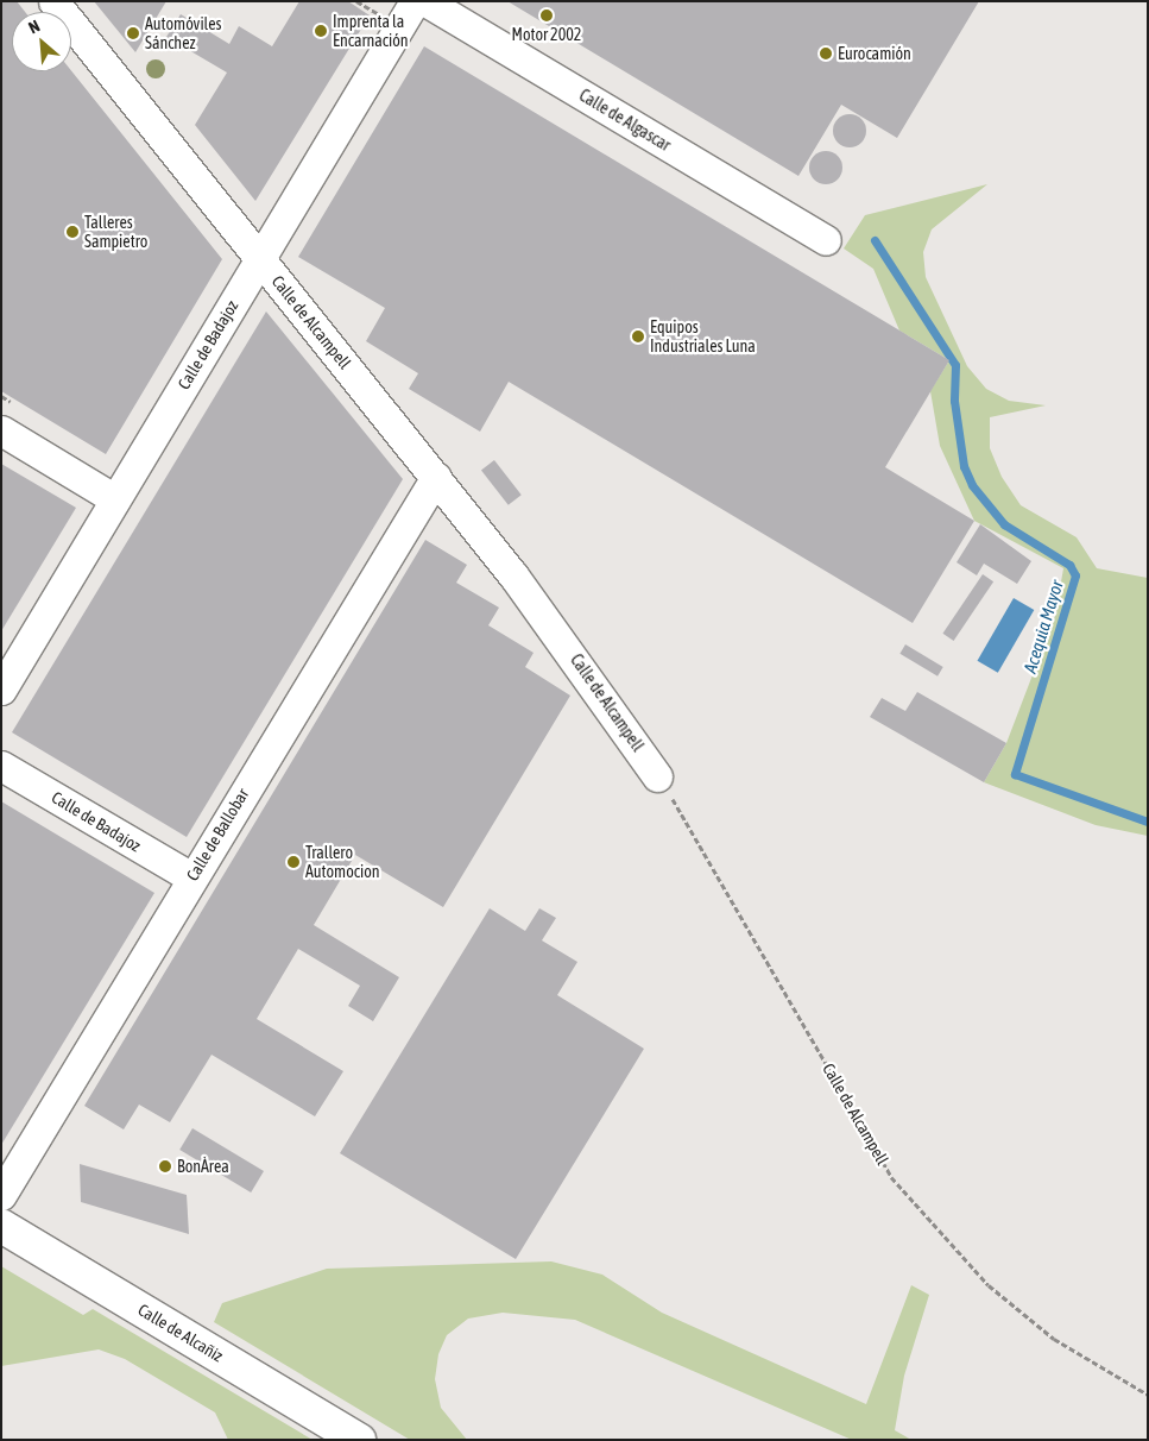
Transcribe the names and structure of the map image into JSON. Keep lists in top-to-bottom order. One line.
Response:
{"streets":{"main road":["Calle de Alcañiz"],"street":["Calle de Algascar","Calle de Alcampell","Calle de Badajoz","Calle de Ballobar"]},"crossings":[["Calle de Alcampell","Calle de Badajoz"],["Calle de Alcampell","Calle de Ballobar"],["Calle de Badajoz","Calle de Ballobar"]],"water":["Acequia Mayor"],"places":["Motor 2002","Imprenta la Encarnación","Automóviles Sánchez","Eurocamión","Talleres Sampietro","Equipos Industriales Luna","Trallero Automocion","BonÀrea"],"north":"top left"}
